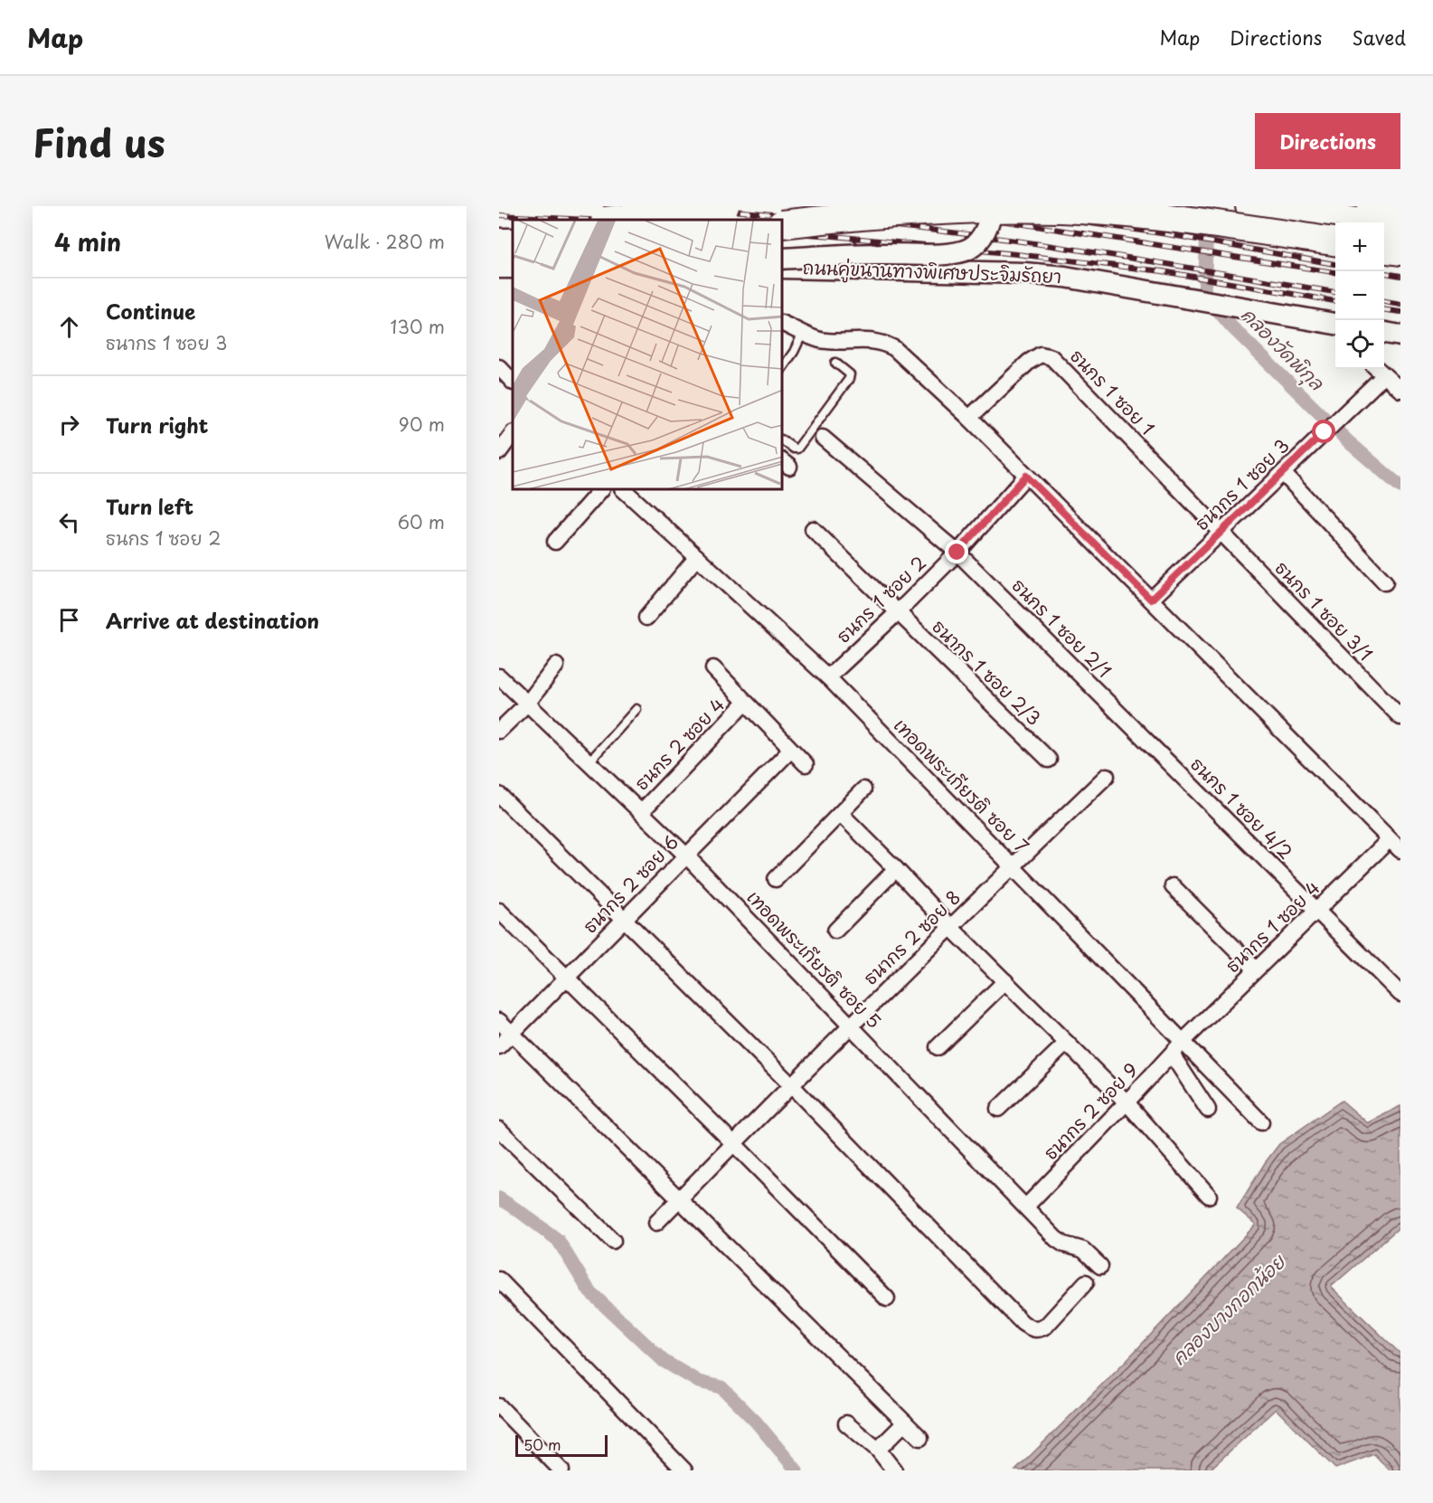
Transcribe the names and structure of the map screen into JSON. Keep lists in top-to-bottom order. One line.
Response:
{"streets":{"main road":["ถนนคู่ขนานทางพิเศษประจิมรัถยา"],"street":["ธนกร 1 ซอย 1","ธนากร 1 ซอย 3","ธนกร 1 ซอย 2","ธนกร 1 ซอย 3/1","ธนกร 1 ซอย 2/1","ธนากร 1 ซอย 2/3","ธนกร 2 ซอย 4","เทอดพระเกียรติ ซอย 7","ธนกร 1 ซอย 4/2","ธนากร 2 ซอย 6","ธนากร 1 ซอย 4","ธนากร 2 ซอย 8","เทอดพระเกียรติ ซอย 5","ธนากร 2 ซอย 9"]},"crossings":[["ธนกร 1 ซอย 1","ธนากร 1 ซอย 3"],["ธนกร 1 ซอย 1","ธนกร 1 ซอย 3/1"],["ธนากร 1 ซอย 3","ธนกร 1 ซอย 3/1"],["ธนกร 1 ซอย 2","ธนกร 1 ซอย 2/1"],["ธนกร 1 ซอย 2","ธนากร 1 ซอย 2/3"],["ธนกร 1 ซอย 2","เทอดพระเกียรติ ซอย 7"],["ธนกร 1 ซอย 2/1","ธนกร 1 ซอย 4/2"],["ธนกร 2 ซอย 4","เทอดพระเกียรติ ซอย 5"],["เทอดพระเกียรติ ซอย 7","ธนากร 1 ซอย 4"],["เทอดพระเกียรติ ซอย 7","ธนากร 2 ซอย 8"],["เทอดพระเกียรติ ซอย 7","ธนากร 2 ซอย 9"],["ธนกร 1 ซอย 4/2","ธนากร 1 ซอย 4"],["ธนากร 2 ซอย 6","เทอดพระเกียรติ ซอย 5"],["ธนากร 1 ซอย 4","ธนากร 2 ซอย 9"],["ธนากร 2 ซอย 8","เทอดพระเกียรติ ซอย 5"],["เทอดพระเกียรติ ซอย 5","ธนากร 2 ซอย 9"]],"water":["คลองวัดพิกุล","คลองบางกอกน้อย"],"scale_bar":"50 m","page":{"header":"Map","nav":["Map","Directions","Saved"],"title":"Find us","buttons":"Directions","heading":["4 min","Walk · 280 m"],"map_buttons":["+","−"],"list":[["Continue","ธนากร 1 ซอย 3","130 m"],["Turn right","90 m"],["Turn left","ธนกร 1 ซอย 2","60 m"],"Arrive at destination"],"scale":"50 m"}}
